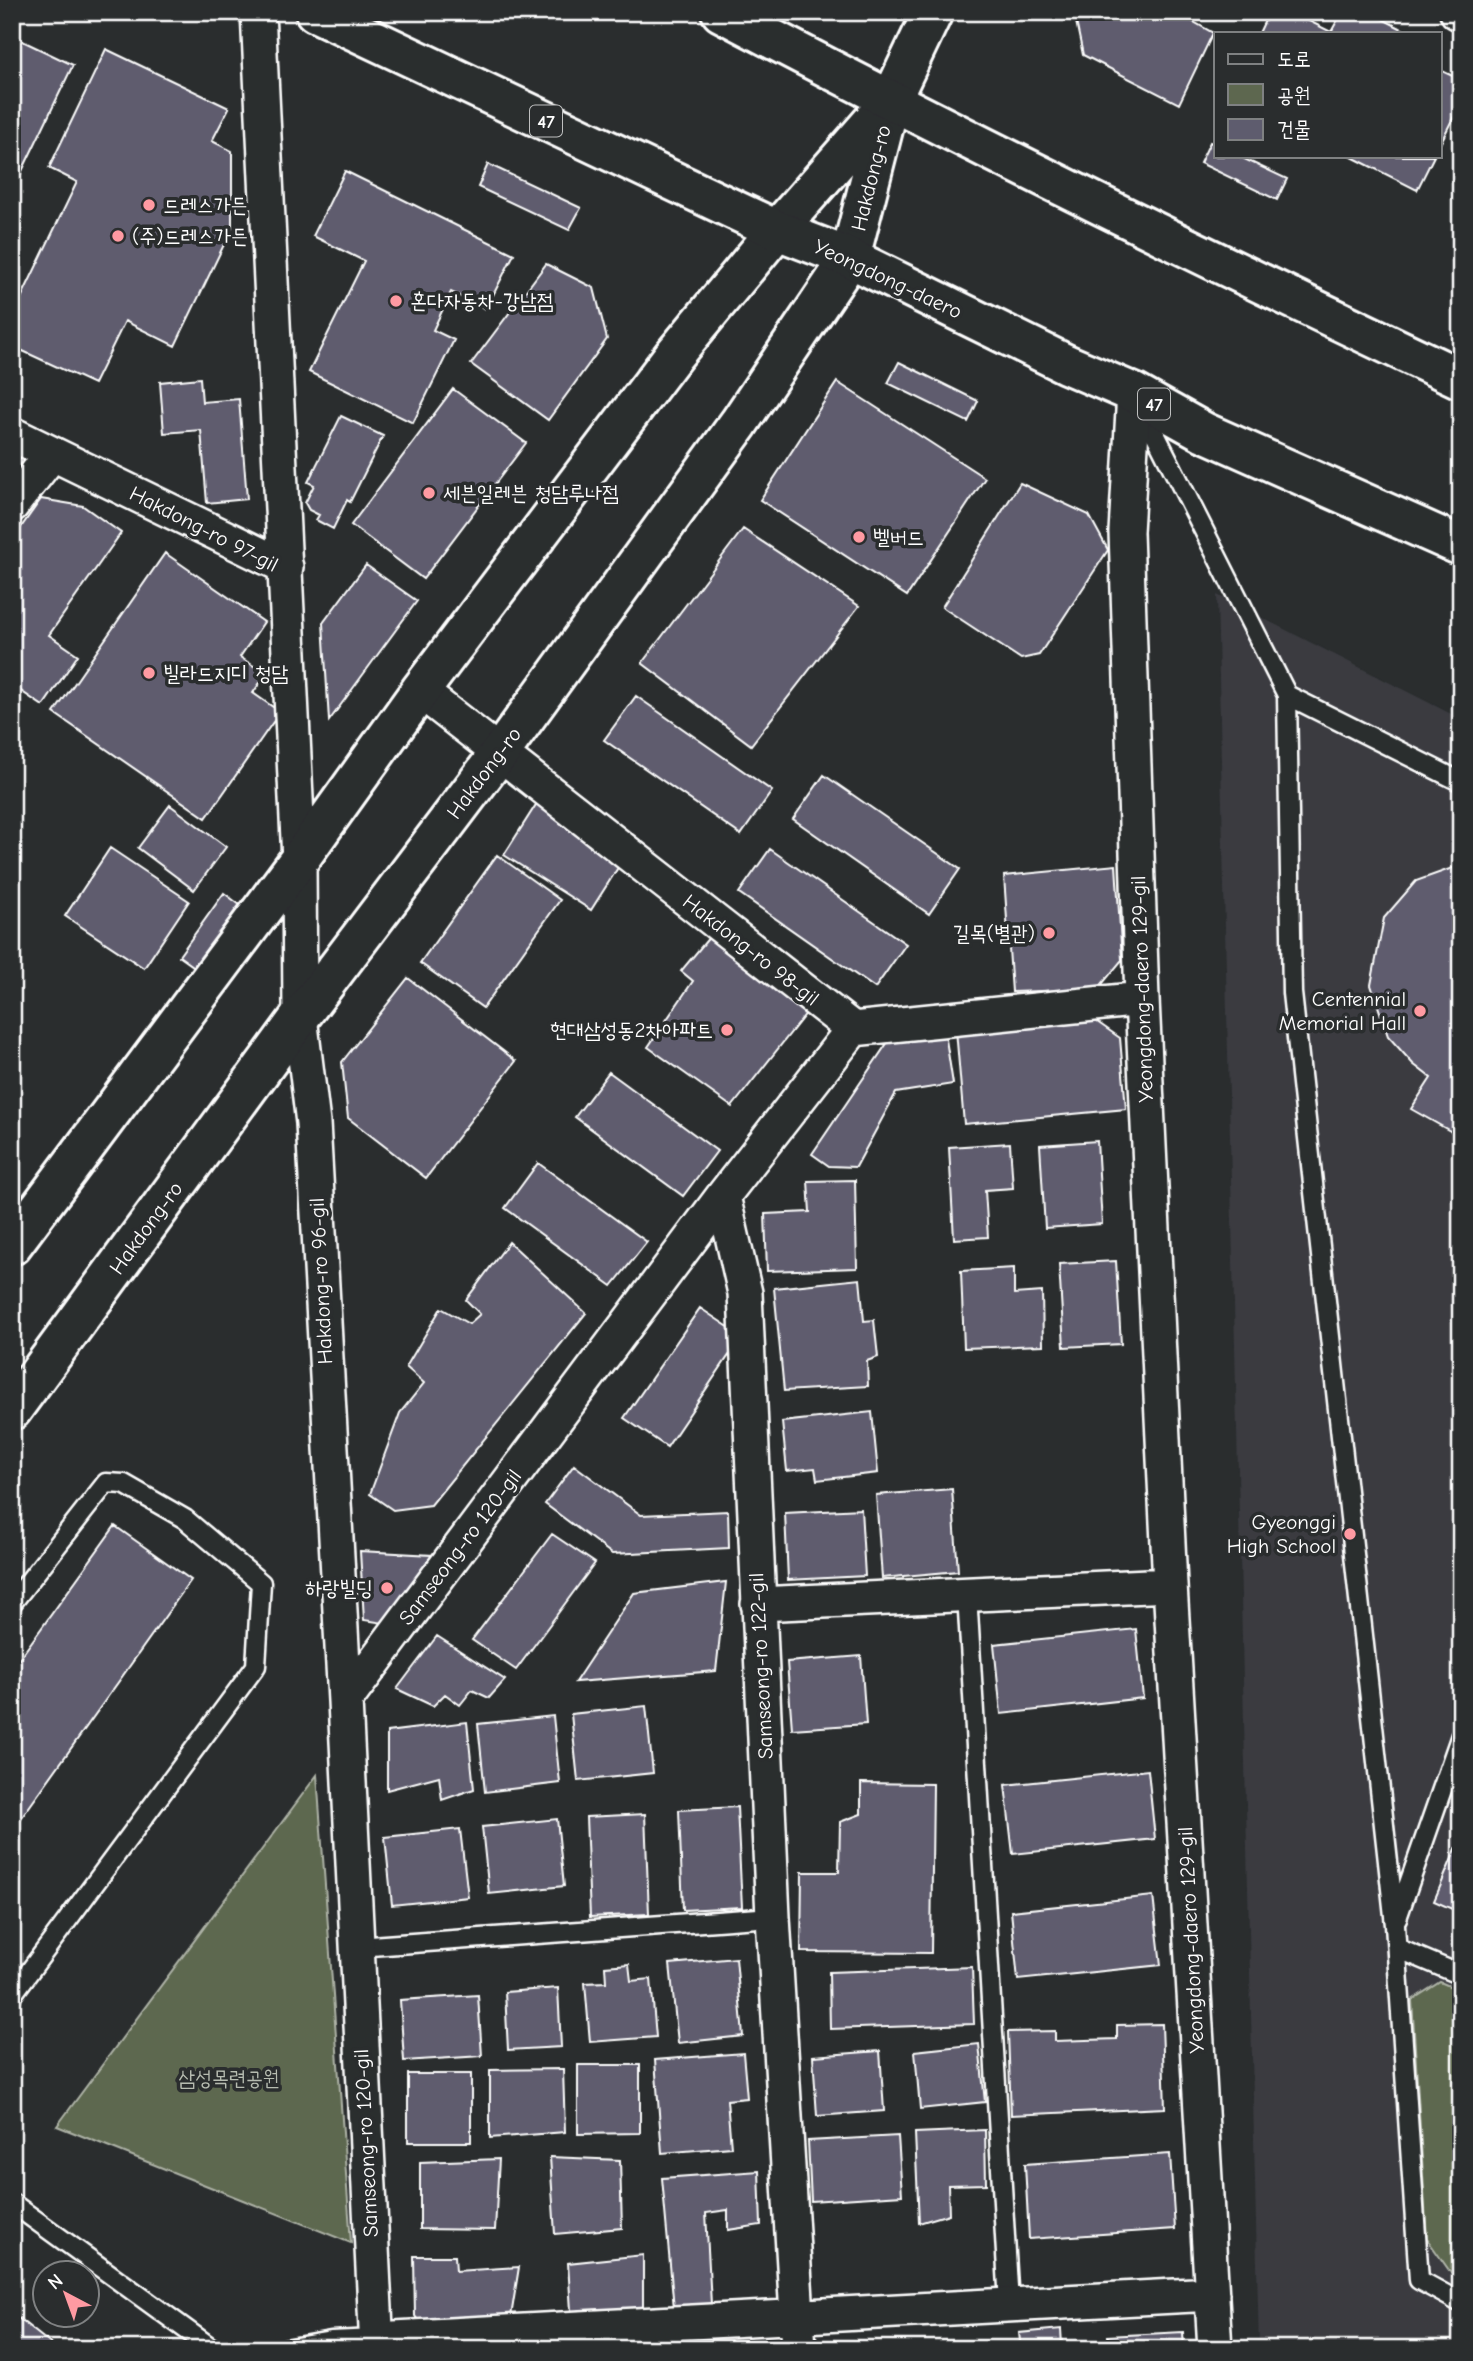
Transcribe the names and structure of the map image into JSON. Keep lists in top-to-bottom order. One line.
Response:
{"streets":{"main road":["47","Hakdong-ro","Yeongdong-daero"],"street":["Hakdong-ro 97-gil","Hakdong-ro 98-gil","Yeongdong-daero 129-gil","Hakdong-ro 96-gil","Samseong-ro 120-gil","Samseong-ro 122-gil"]},"crossings":[["Hakdong-ro","Yeongdong-daero"],["Hakdong-ro","Hakdong-ro 97-gil"],["Hakdong-ro","Hakdong-ro 98-gil"],["Hakdong-ro","Hakdong-ro 96-gil"],["Yeongdong-daero","Yeongdong-daero 129-gil"],["Hakdong-ro 97-gil","Hakdong-ro 96-gil"],["Hakdong-ro 96-gil","Samseong-ro 120-gil"],["Samseong-ro 120-gil","Samseong-ro 122-gil"]],"parks":["삼성목련공원"],"places":["드레스가든","(주)드레스가든","혼다자동차-강남점","세븐일레븐 청담루나점","벨버드","빌라드지디 청담","길목(별관)","Centennial Memorial Hall","현대삼성동2차아파트","Gyeonggi High School","하랑빌딩"],"legend":["도로","공원","건물"],"north":"top left"}
